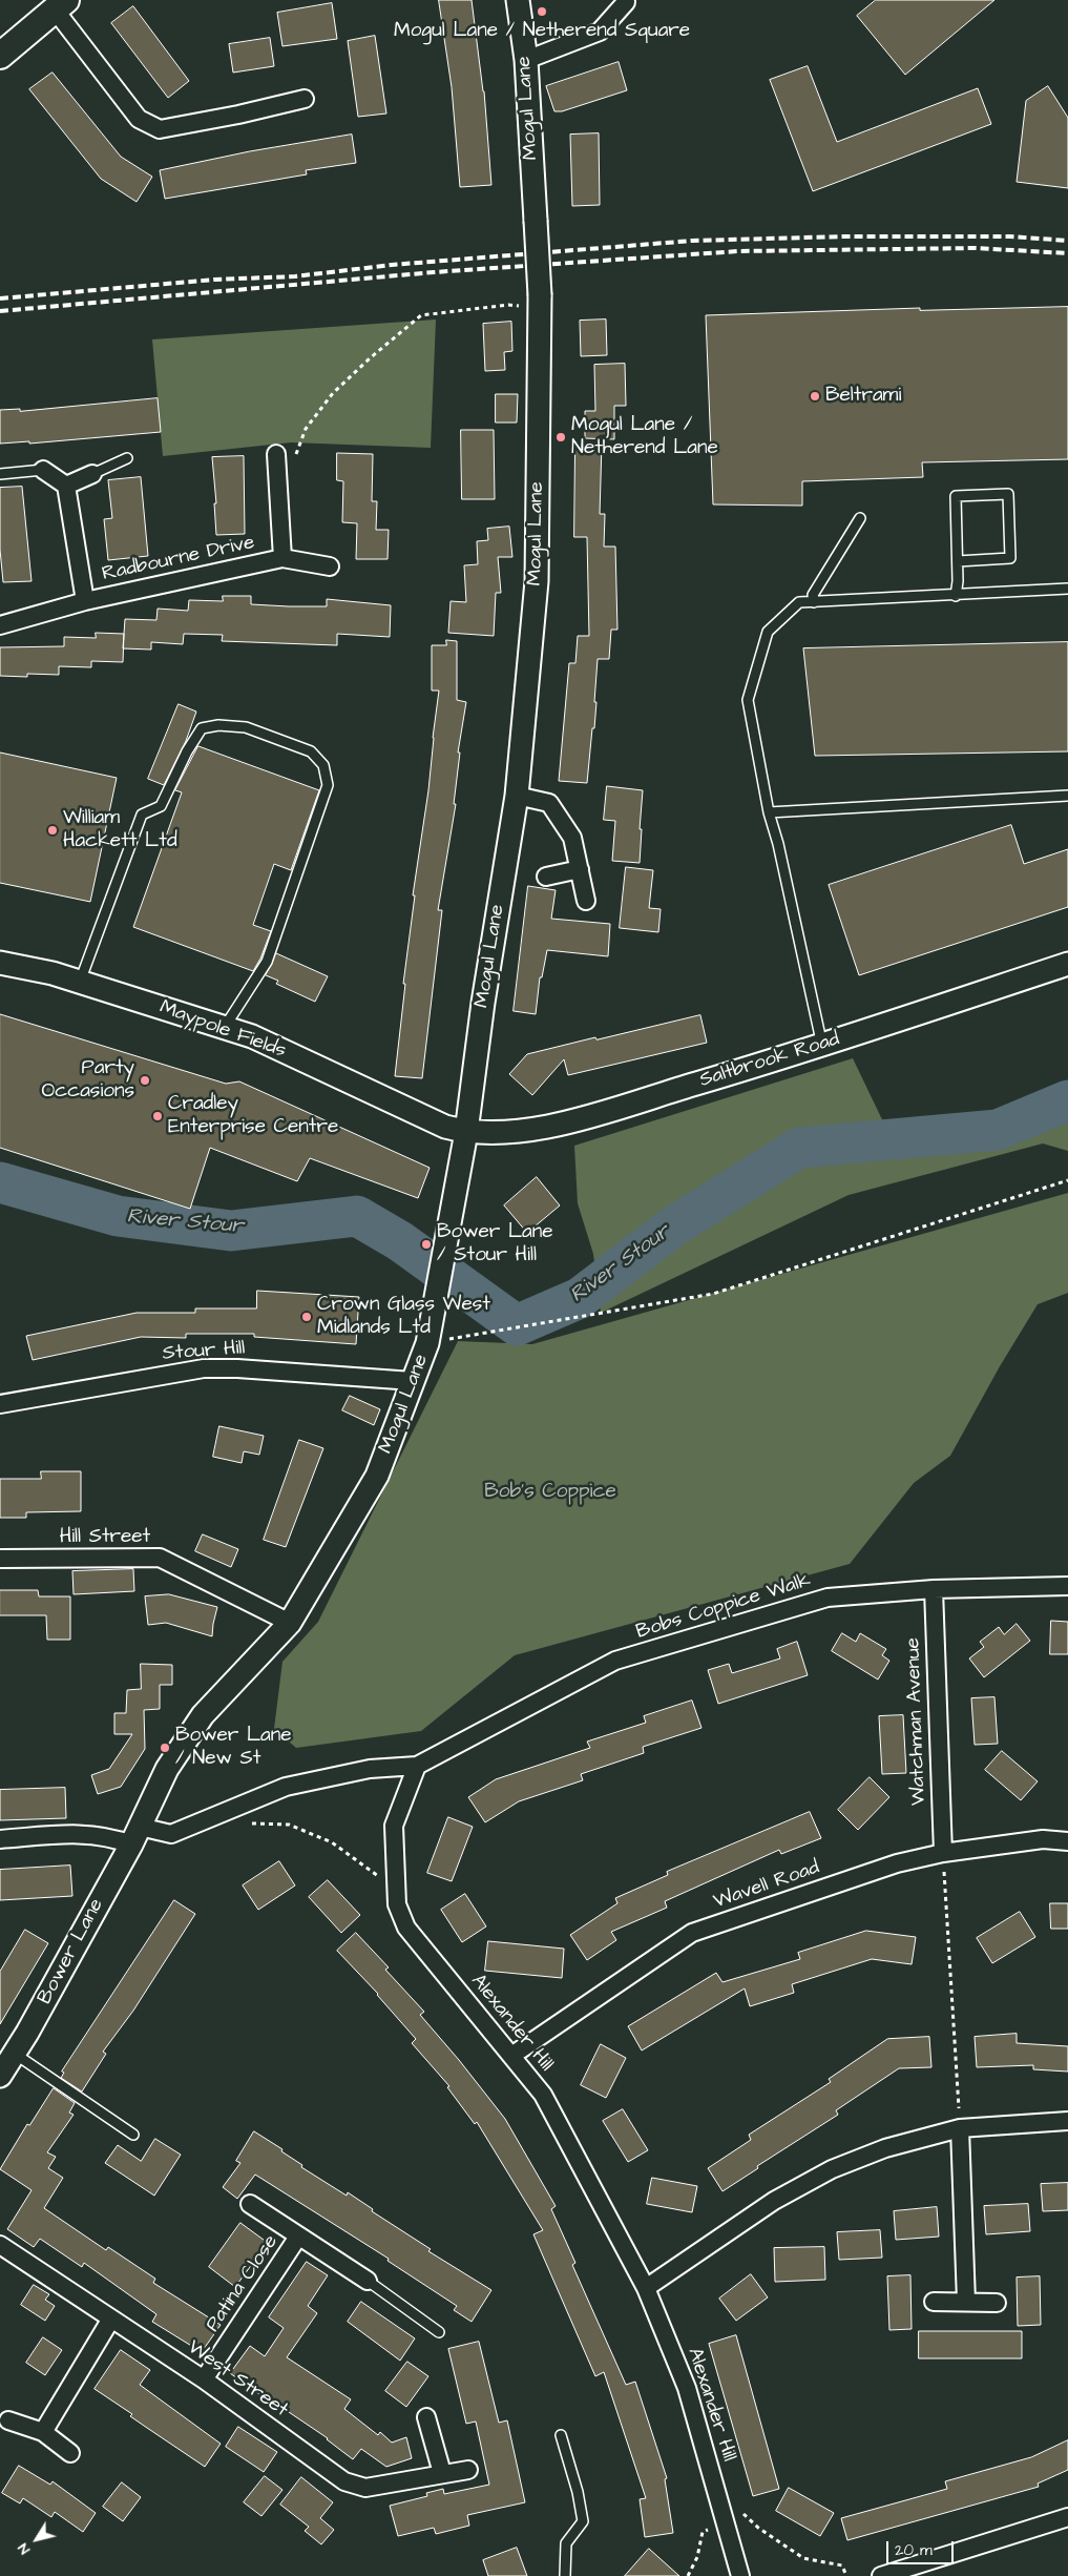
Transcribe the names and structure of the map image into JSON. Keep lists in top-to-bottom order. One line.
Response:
{"streets":{"street":["Mogul Lane","Radbourne Drive","Maypole Fields","Saltbrook Road","Stour Hill","Hill Street","Bobs Coppice Walk","Watchman Avenue","Wavell Road","Bower Lane","Alexander Hill","Patina Close","West Street"]},"crossings":[["Mogul Lane","Maypole Fields"],["Mogul Lane","Saltbrook Road"],["Mogul Lane","Stour Hill"],["Mogul Lane","Hill Street"],["Mogul Lane","Bower Lane"],["Maypole Fields","Saltbrook Road"],["Bobs Coppice Walk","Watchman Avenue"],["Bobs Coppice Walk","Alexander Hill"],["Watchman Avenue","Wavell Road"],["Wavell Road","Alexander Hill"],["Patina Close","West Street"]],"water":["River Stour"],"parks":["Bob's Coppice"],"places":["Mogul Lane / Netherend Square","Beltrami","Mogul Lane / Netherend Lane","William Hackett Ltd","Party Occasions","Cradley Enterprise Centre","Bower Lane / Stour Hill","Crown Glass West Midlands Ltd","Bower Lane / New St"],"scale_bar":"20 m","north":"bottom left"}
